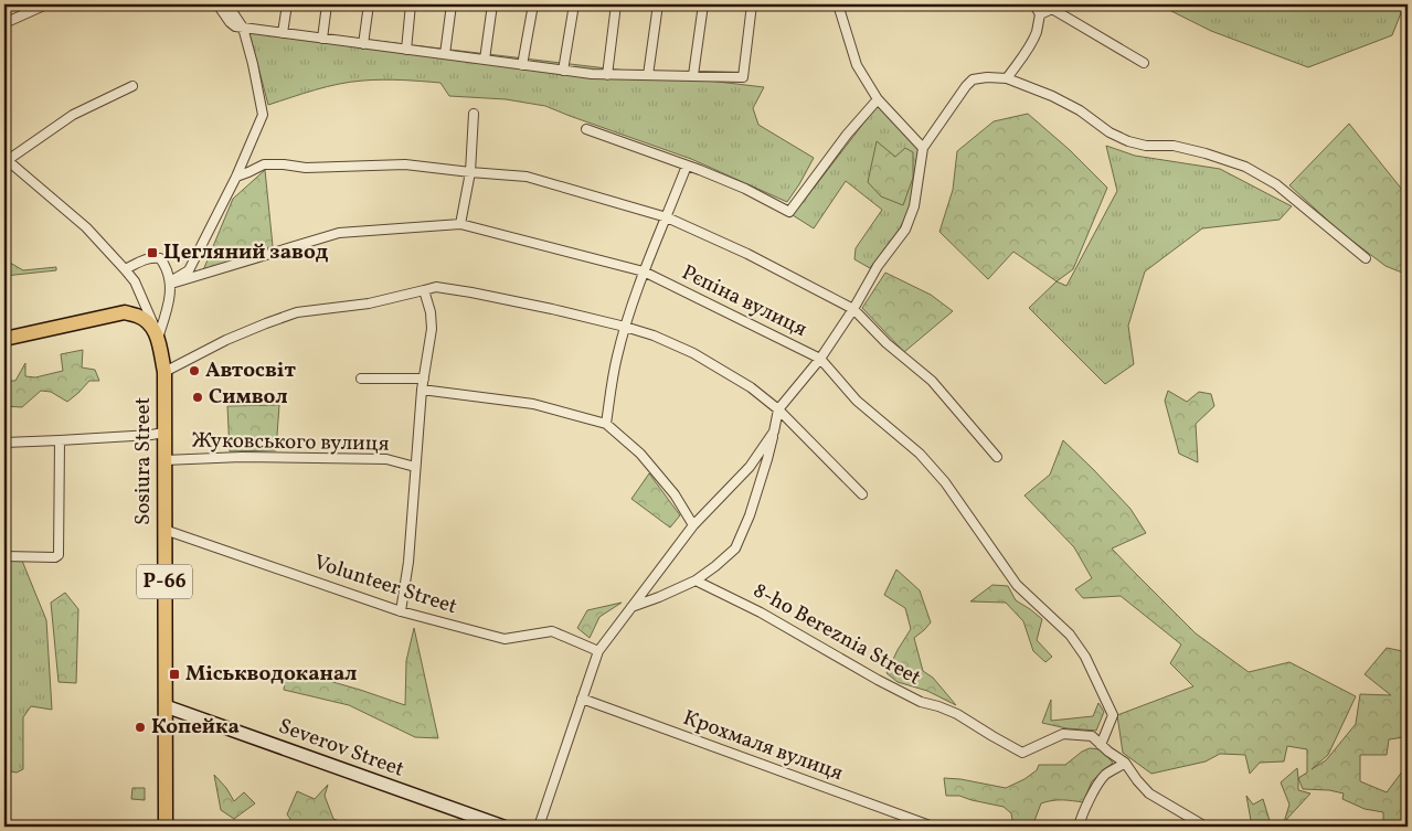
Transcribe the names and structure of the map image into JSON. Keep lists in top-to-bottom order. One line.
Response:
{"streets":{"main road":["Sosiura Street","Р-66","Severov Street"],"street":["Рєпіна вулиця","Жуковського вулиця","Volunteer Street","8-ho Bereznia Street","Крохмаля вулиця"]},"crossings":[["Рєпіна вулиця","8-ho Bereznia Street"],["Жуковського вулиця","Sosiura Street"],["Sosiura Street","Р-66"],["Sosiura Street","Volunteer Street"],["Sosiura Street","Severov Street"]],"places":{"transit":["Цегляний завод","Міськводоканал"],"other":["Автосвіт","Символ","Копейка"]}}
